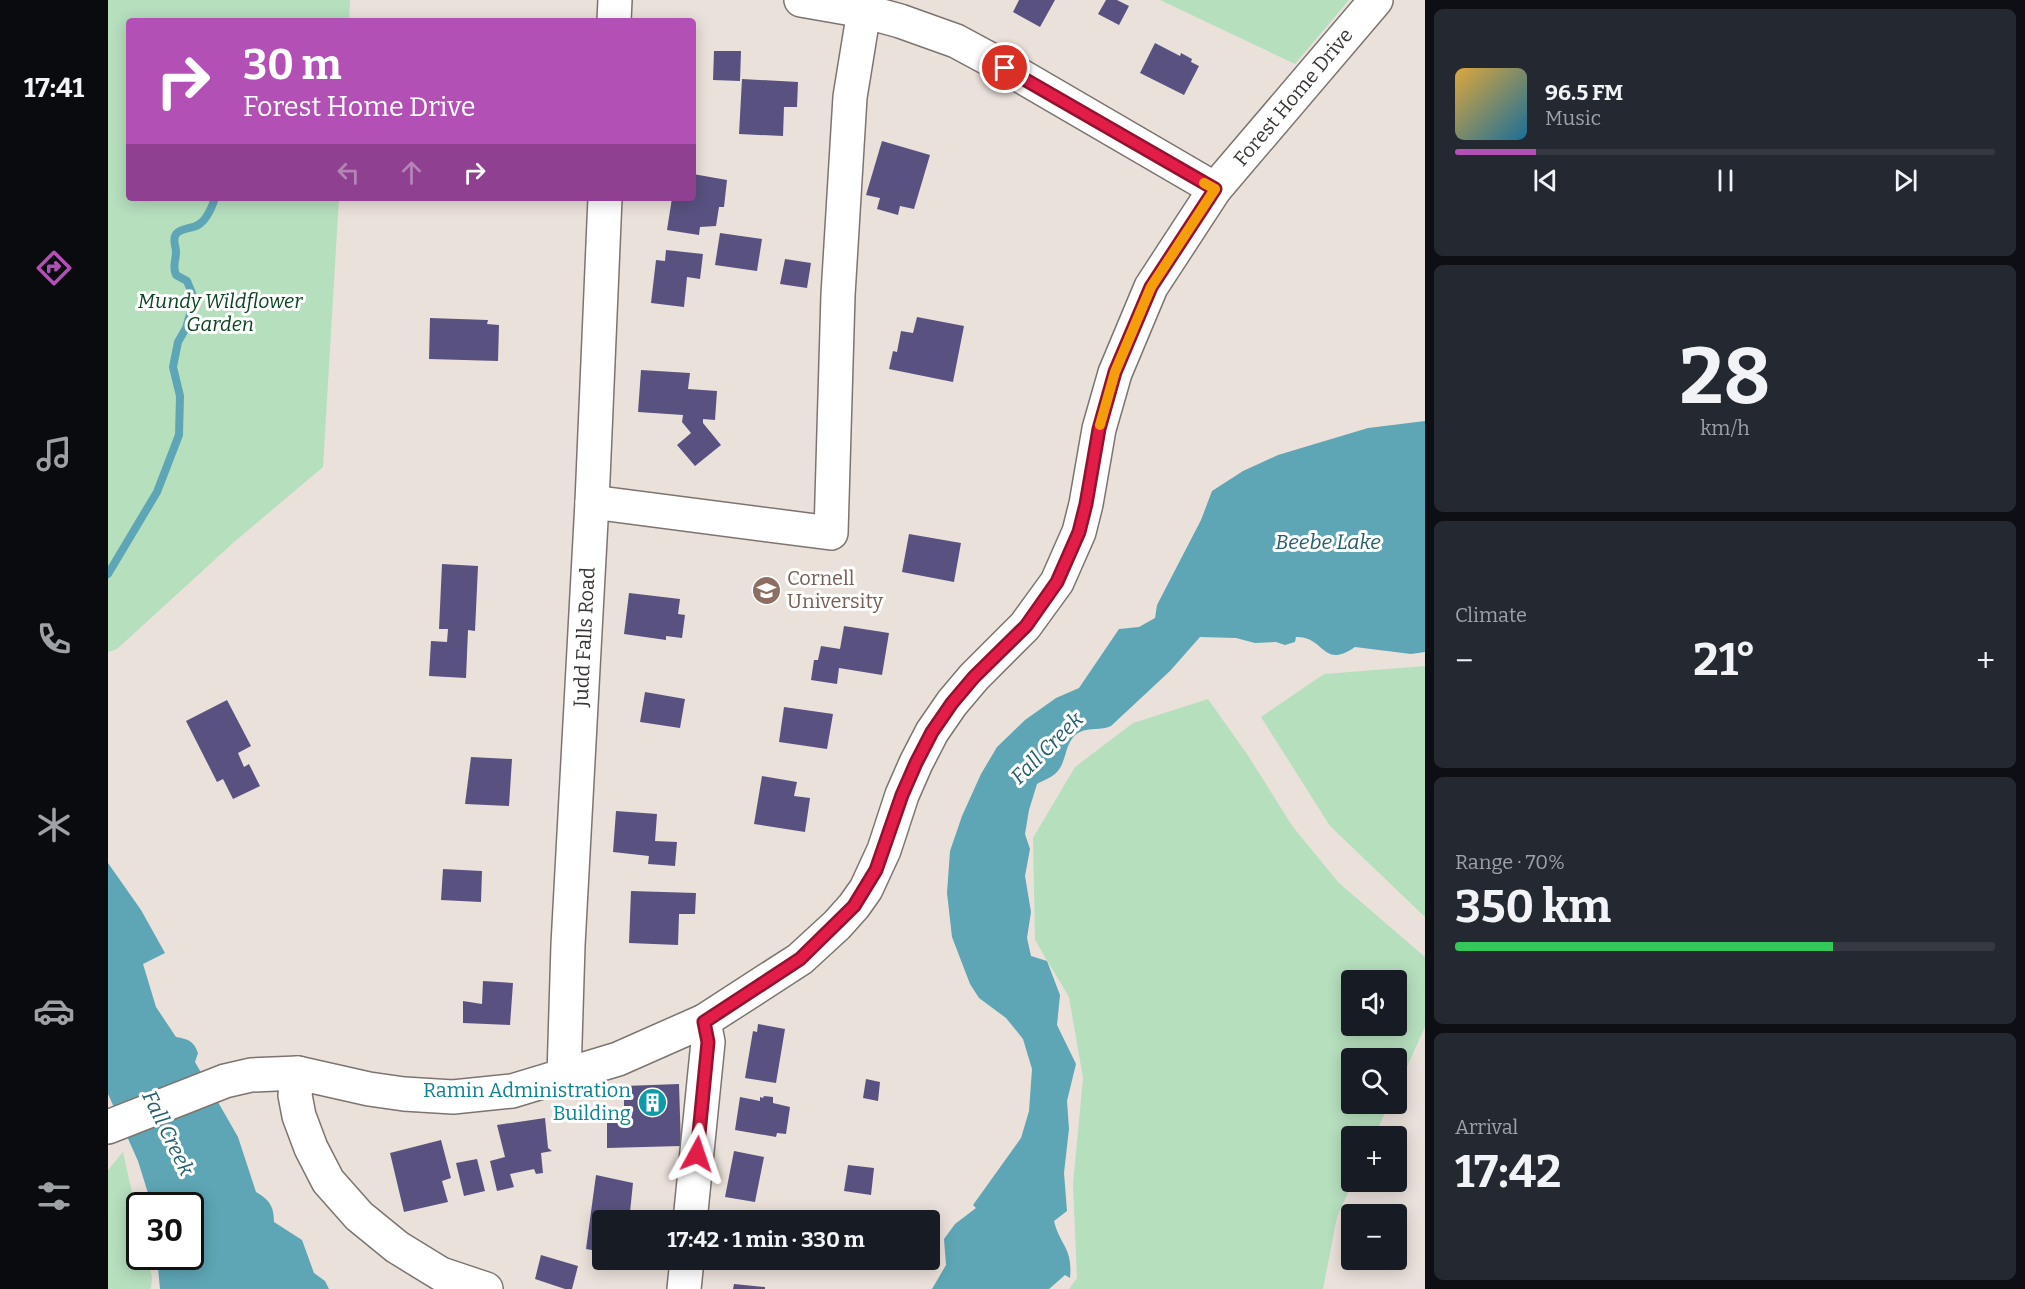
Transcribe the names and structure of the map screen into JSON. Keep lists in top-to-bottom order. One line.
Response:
{"streets":{"street":["Forest Home Drive","Judd Falls Road"]},"crossings":[["Forest Home Drive","Judd Falls Road"]],"water":["Beebe Lake","Fall Creek"],"parks":["Mundy Wildflower Garden"],"places":{"school or university":["Cornell University"],"building":["Ramin Administration Building"]},"page":{"tabs":"17:41","turn":["30 m","Forest Home Drive"],"song":["96.5 FM","Music"],"tile":[["28","km/h"],"Climate",["Range · 70%","350 km"],["Arrival","17:42"]],"heat":["−","21°","+"],"map_buttons":["+","−"],"limit":"30","trip":"17:42 · 1 min · 330 m"}}
